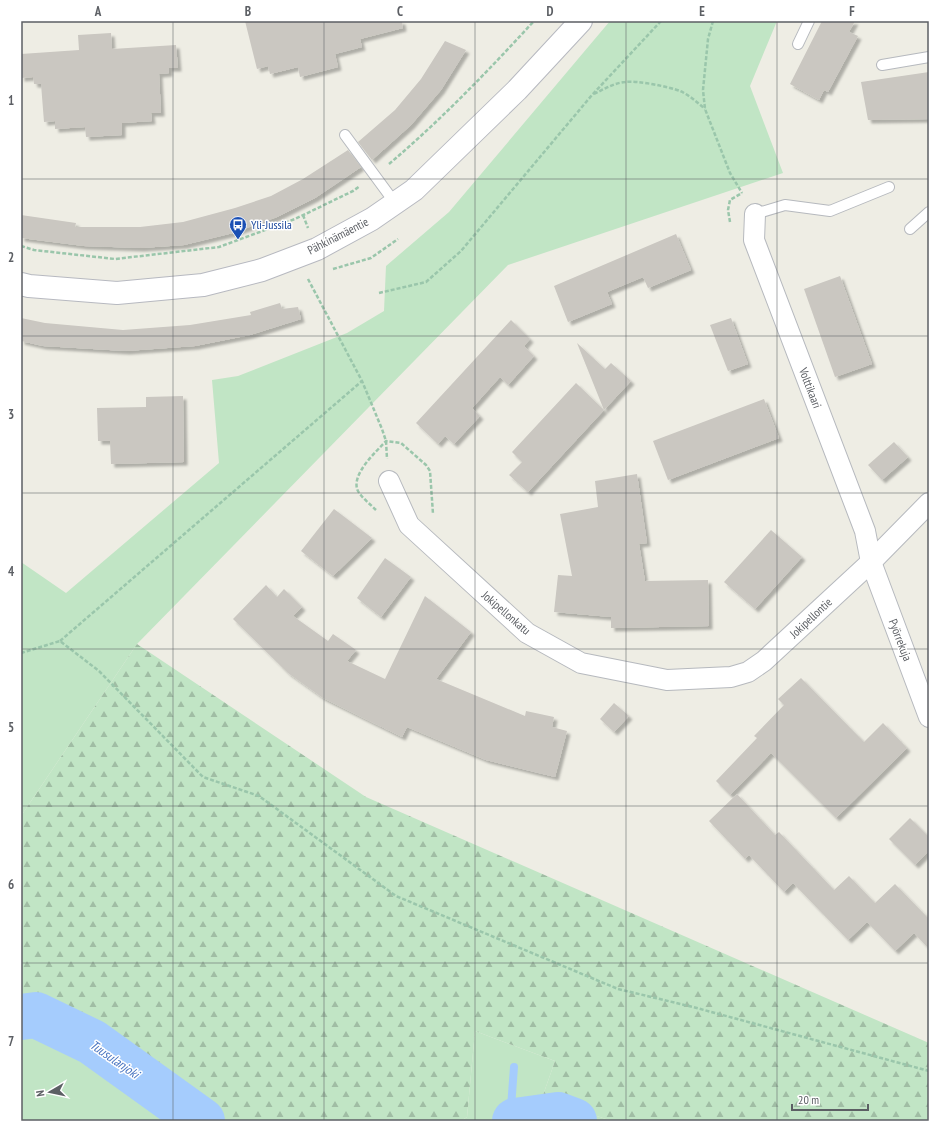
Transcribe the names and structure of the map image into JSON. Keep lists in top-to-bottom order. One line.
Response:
{"streets":{"street":["Pähkinämäentie","Volttikaari","Jokipellonkatu","Jokipellontie","Pyörrekuja"]},"crossings":[["Volttikaari","Jokipellontie"],["Volttikaari","Pyörrekuja"],["Jokipellonkatu","Jokipellontie"],["Jokipellontie","Pyörrekuja"]],"water":["Tuusulanjoki"],"places":{"bus stop":["Yli-Jussila"]},"scale_bar":"20 m","north":"left","grid":{"columns":["A","B","C","D","E","F"],"rows":["1","2","3","4","5","6","7"]}}
